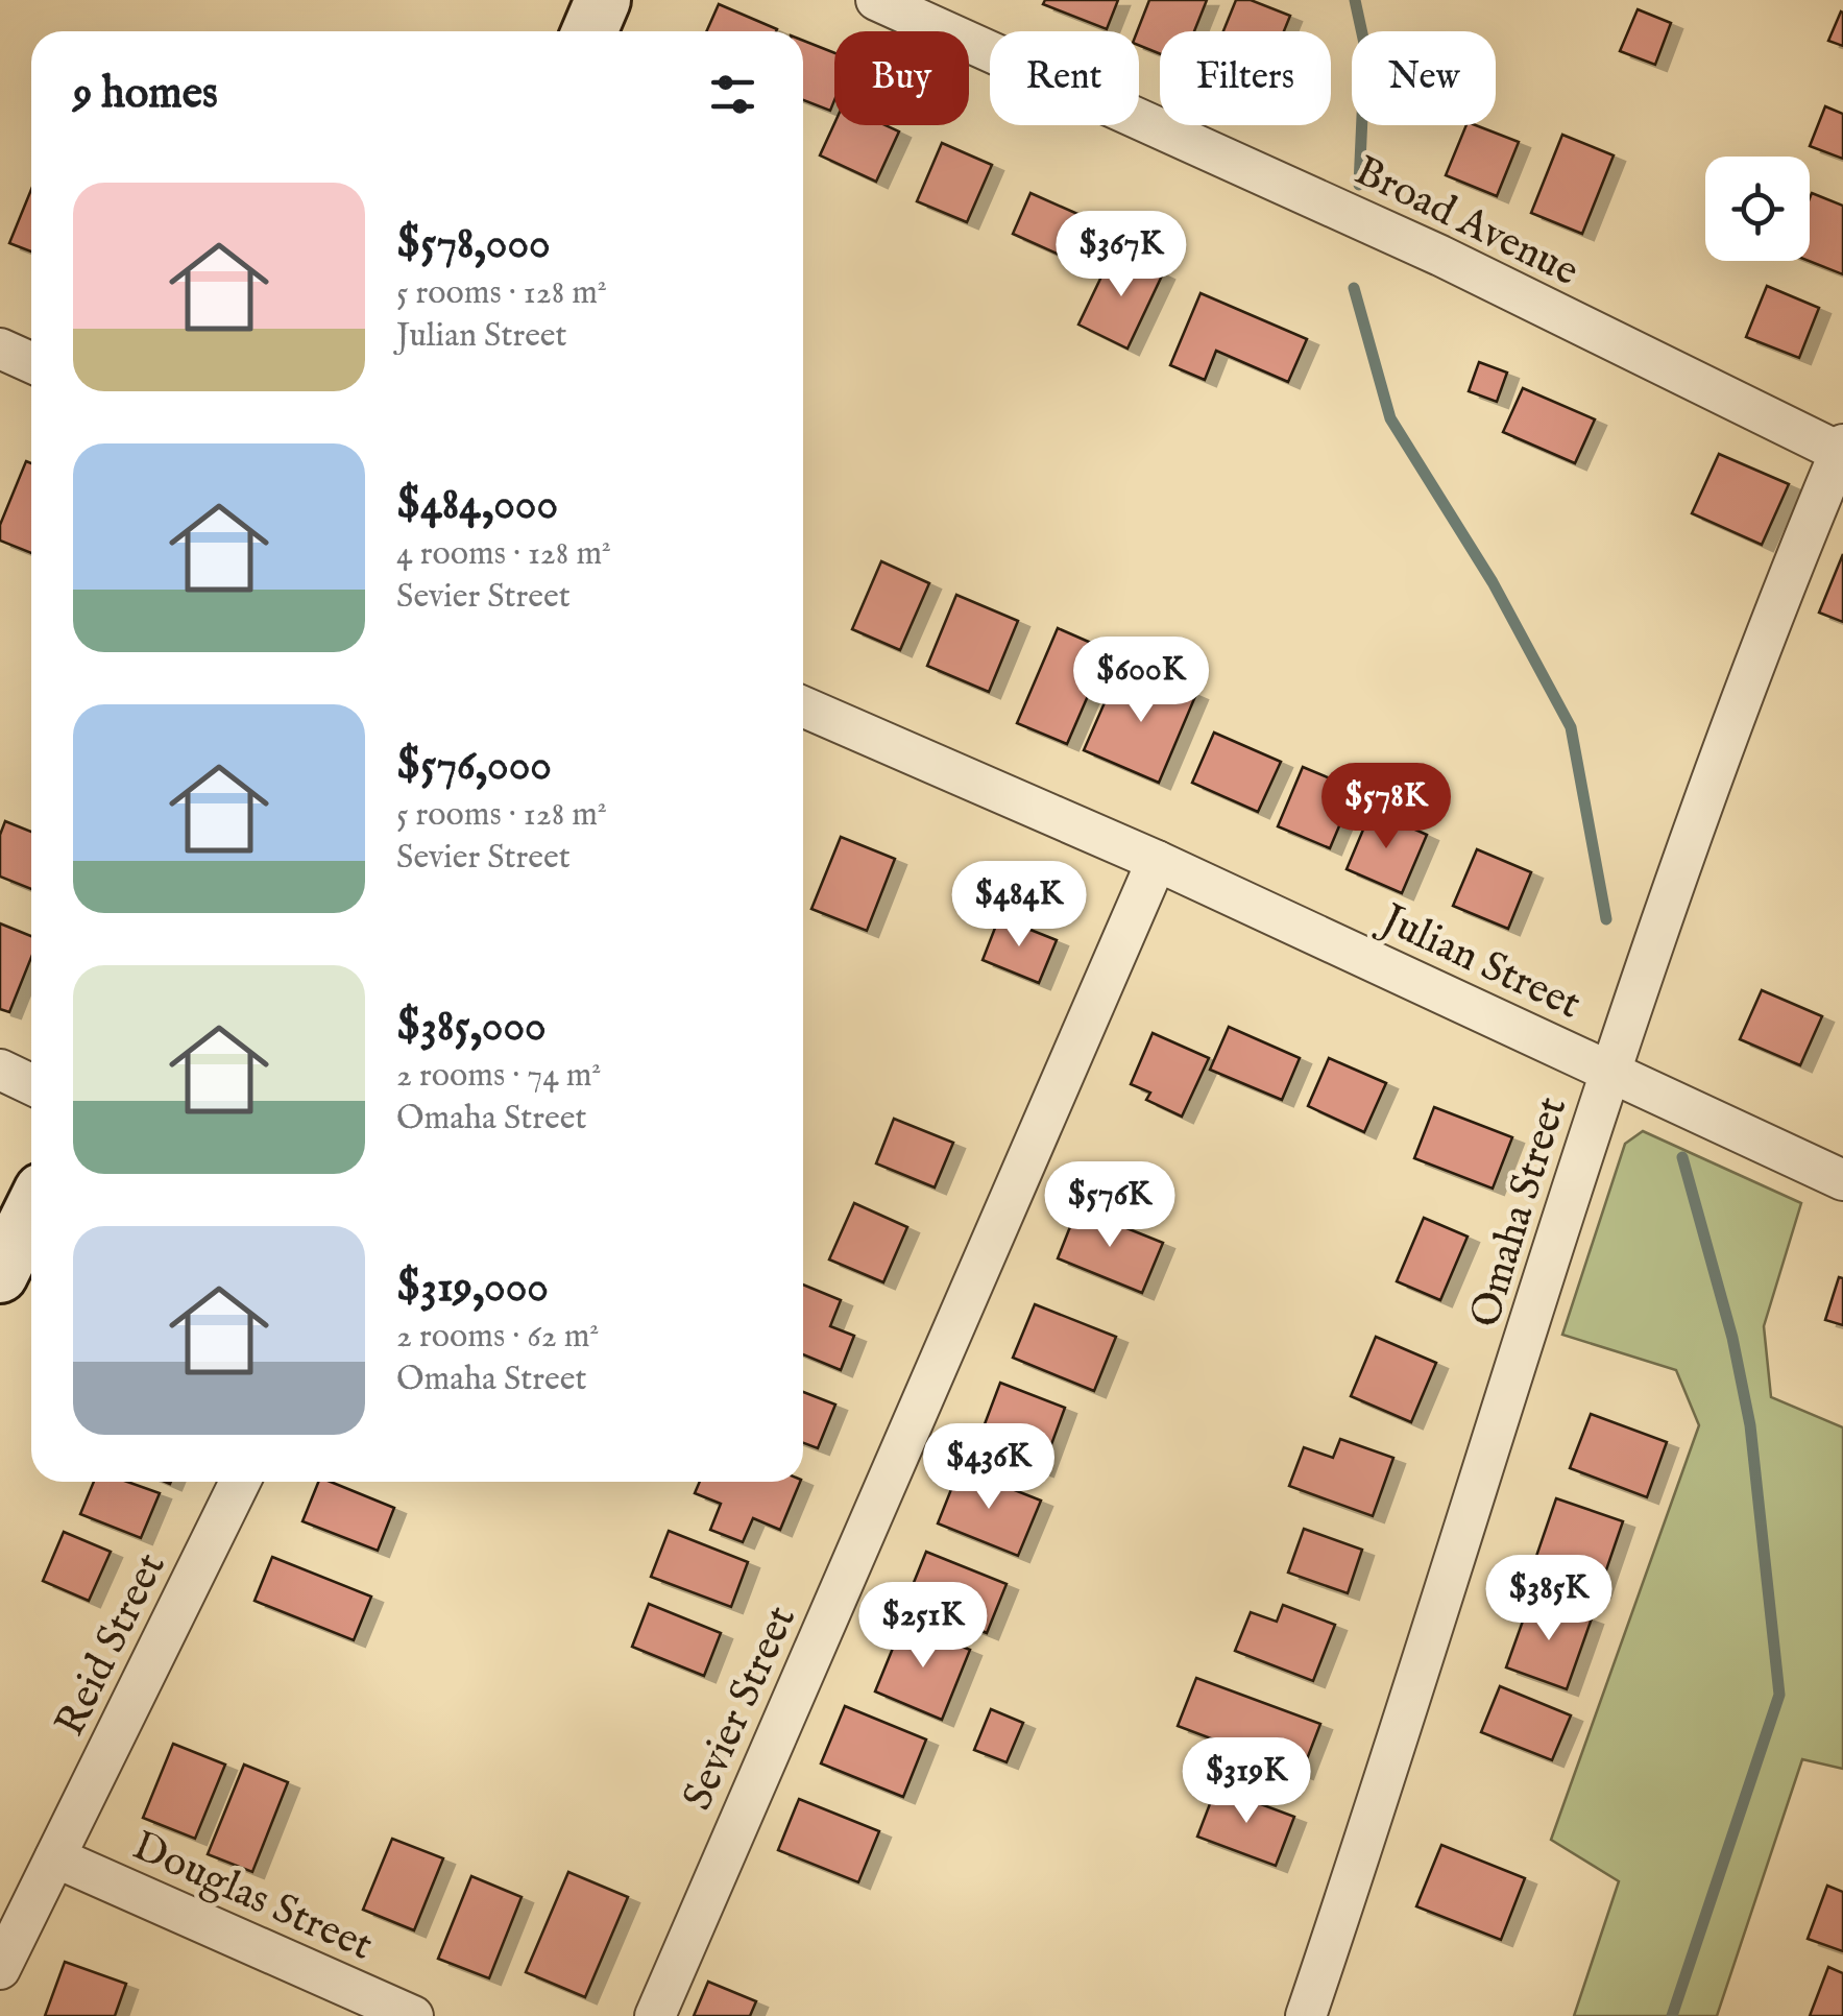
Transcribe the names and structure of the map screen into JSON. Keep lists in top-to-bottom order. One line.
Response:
{"streets":{"street":["Broad Avenue","Julian Street","Omaha Street","Reid Street","Sevier Street","Douglas Street"]},"crossings":[["Broad Avenue","Omaha Street"],["Julian Street","Omaha Street"],["Julian Street","Sevier Street"],["Reid Street","Douglas Street"]],"page":{"chip":["Buy","Rent","Filters","New"],"heading":"9 homes","list":[{"name":"$578,000","note":"5 rooms · 128 m² · Julian Street"},{"name":"$484,000","note":"4 rooms · 128 m² · Sevier Street"},{"name":"$576,000","note":"5 rooms · 128 m² · Sevier Street"},{"name":"$385,000","note":"2 rooms · 74 m² · Omaha Street"},{"name":"$319,000","note":"2 rooms · 62 m² · Omaha Street"}],"price":["$367K","$600K","$578K","$484K","$576K","$436K","$385K","$251K","$319K"]}}
